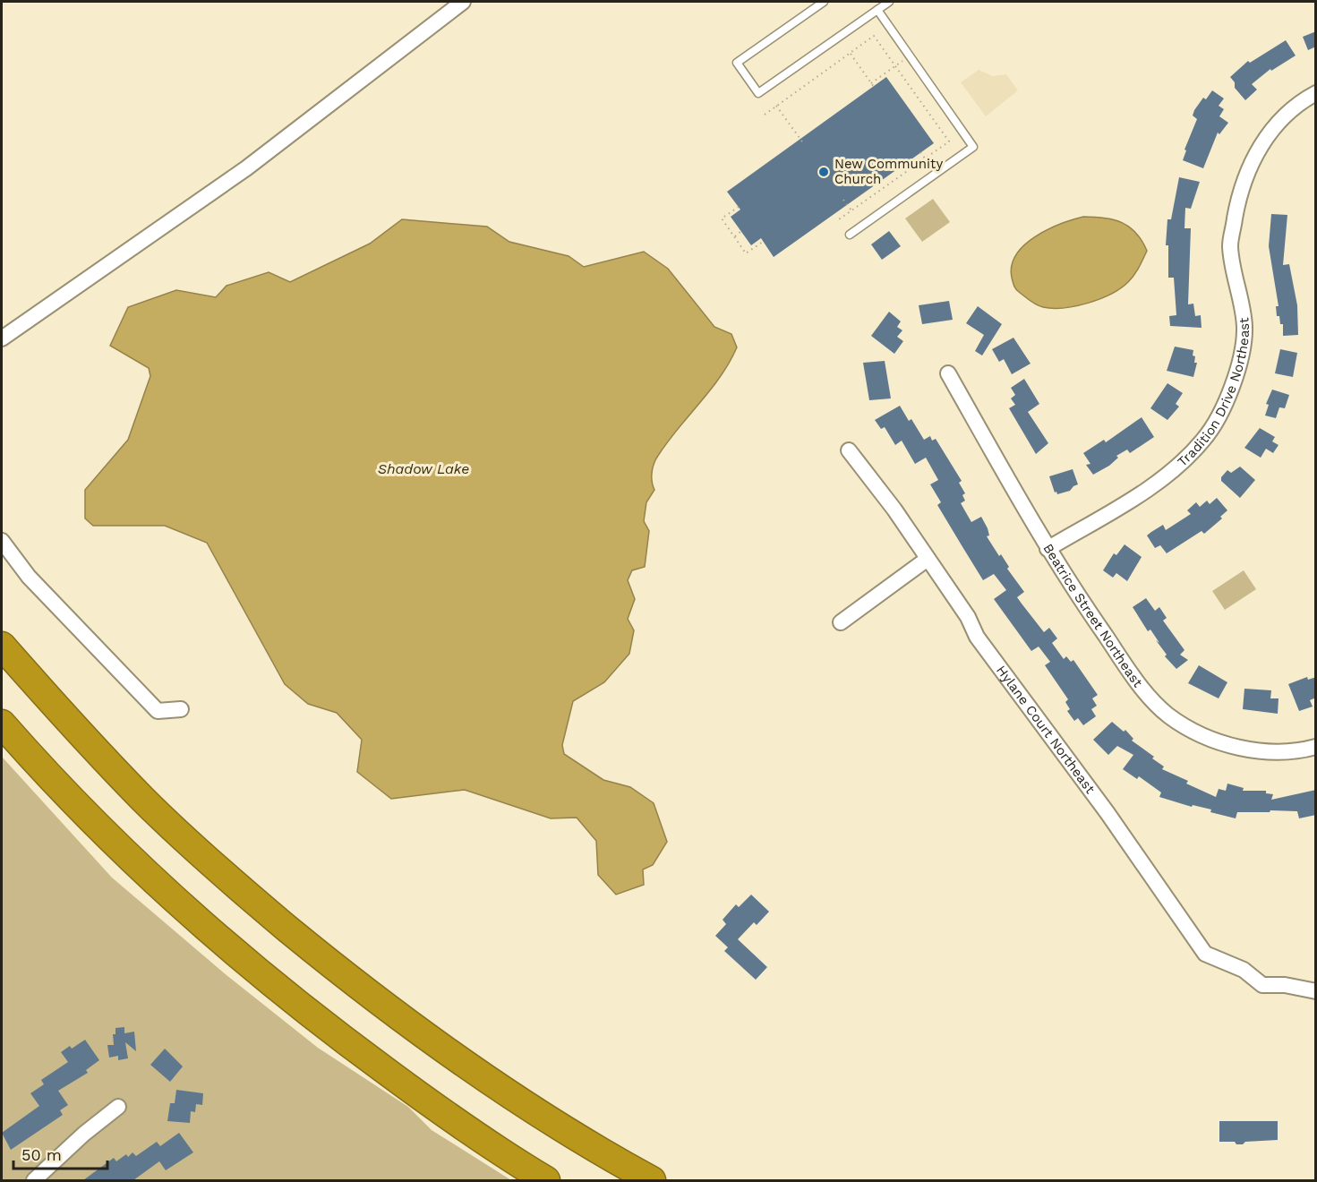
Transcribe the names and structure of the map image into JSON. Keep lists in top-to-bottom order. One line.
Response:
{"streets":{"street":["Tradition Drive Northeast","Beatrice Street Northeast","Hylane Court Northeast"]},"crossings":[["Tradition Drive Northeast","Beatrice Street Northeast"]],"water":["Shadow Lake"],"places":["New Community Church"],"scale_bar":"50 m"}
